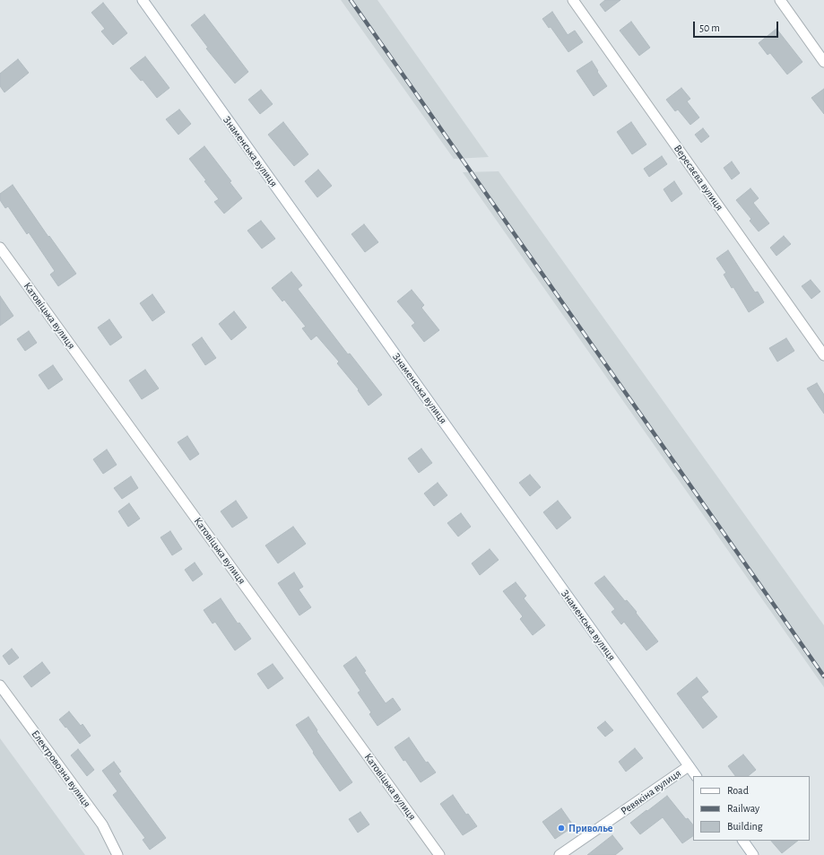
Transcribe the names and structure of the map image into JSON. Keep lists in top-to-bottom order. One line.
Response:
{"streets":{"street":["Знаменська вулиця","Вересаєва вулиця","Катовіцька вулиця","Електровозна вулиця","Ревякіна вулиця"]},"crossings":[["Знаменська вулиця","Ревякіна вулиця"]],"places":["Приволье"],"legend":["Road","Railway","Building"],"scale_bar":"50 m"}
